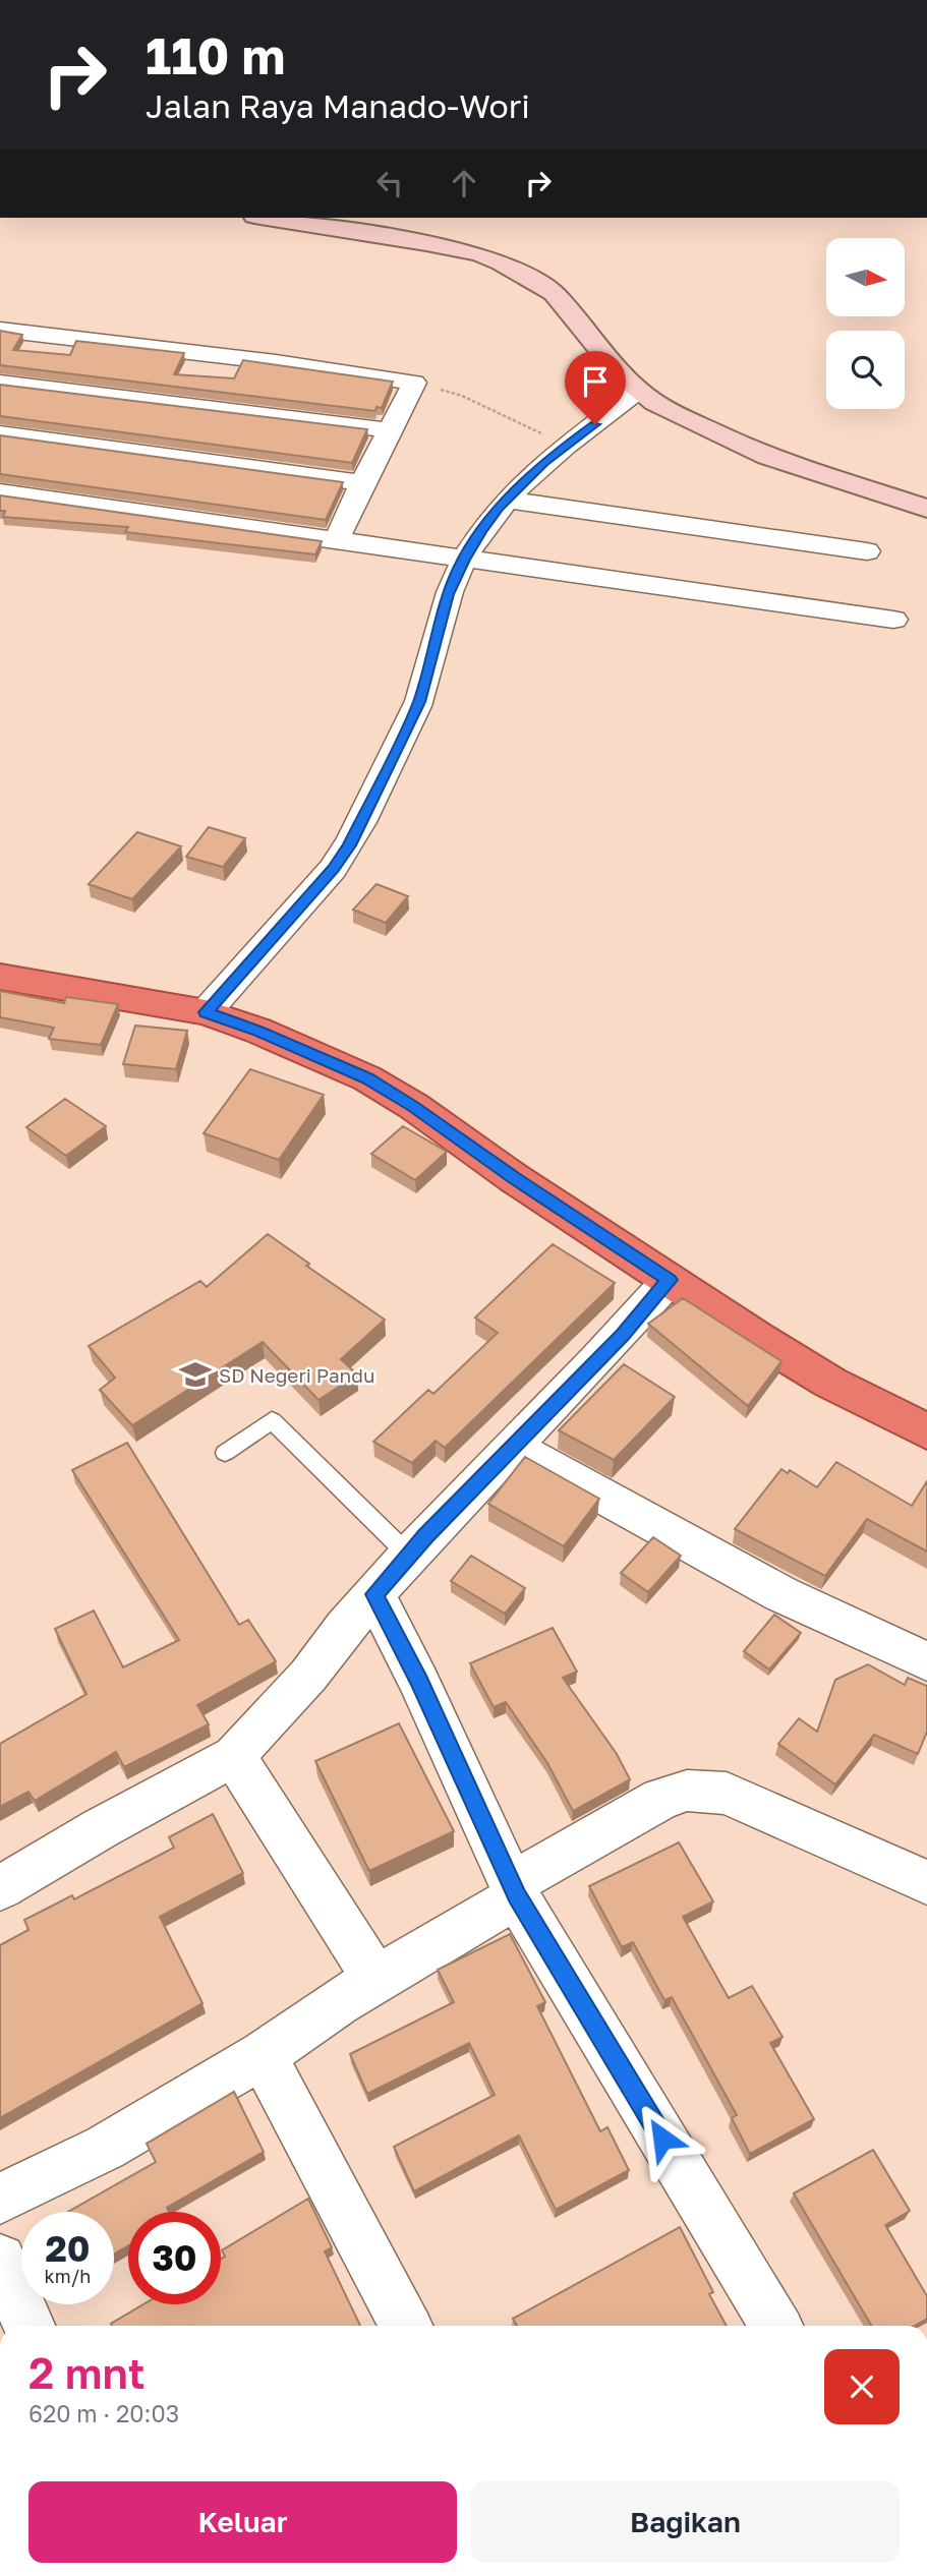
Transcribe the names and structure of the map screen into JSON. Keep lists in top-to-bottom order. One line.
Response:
{"places":{"school or university":["SD Negeri Pandu"]},"north":"right","page":{"turn":["110 m","Jalan Raya Manado-Wori"],"speed":"20 km/h","limit":"30","heading":["2 mnt","620 m · 20:03"],"buttons":["Keluar","Bagikan"]}}
